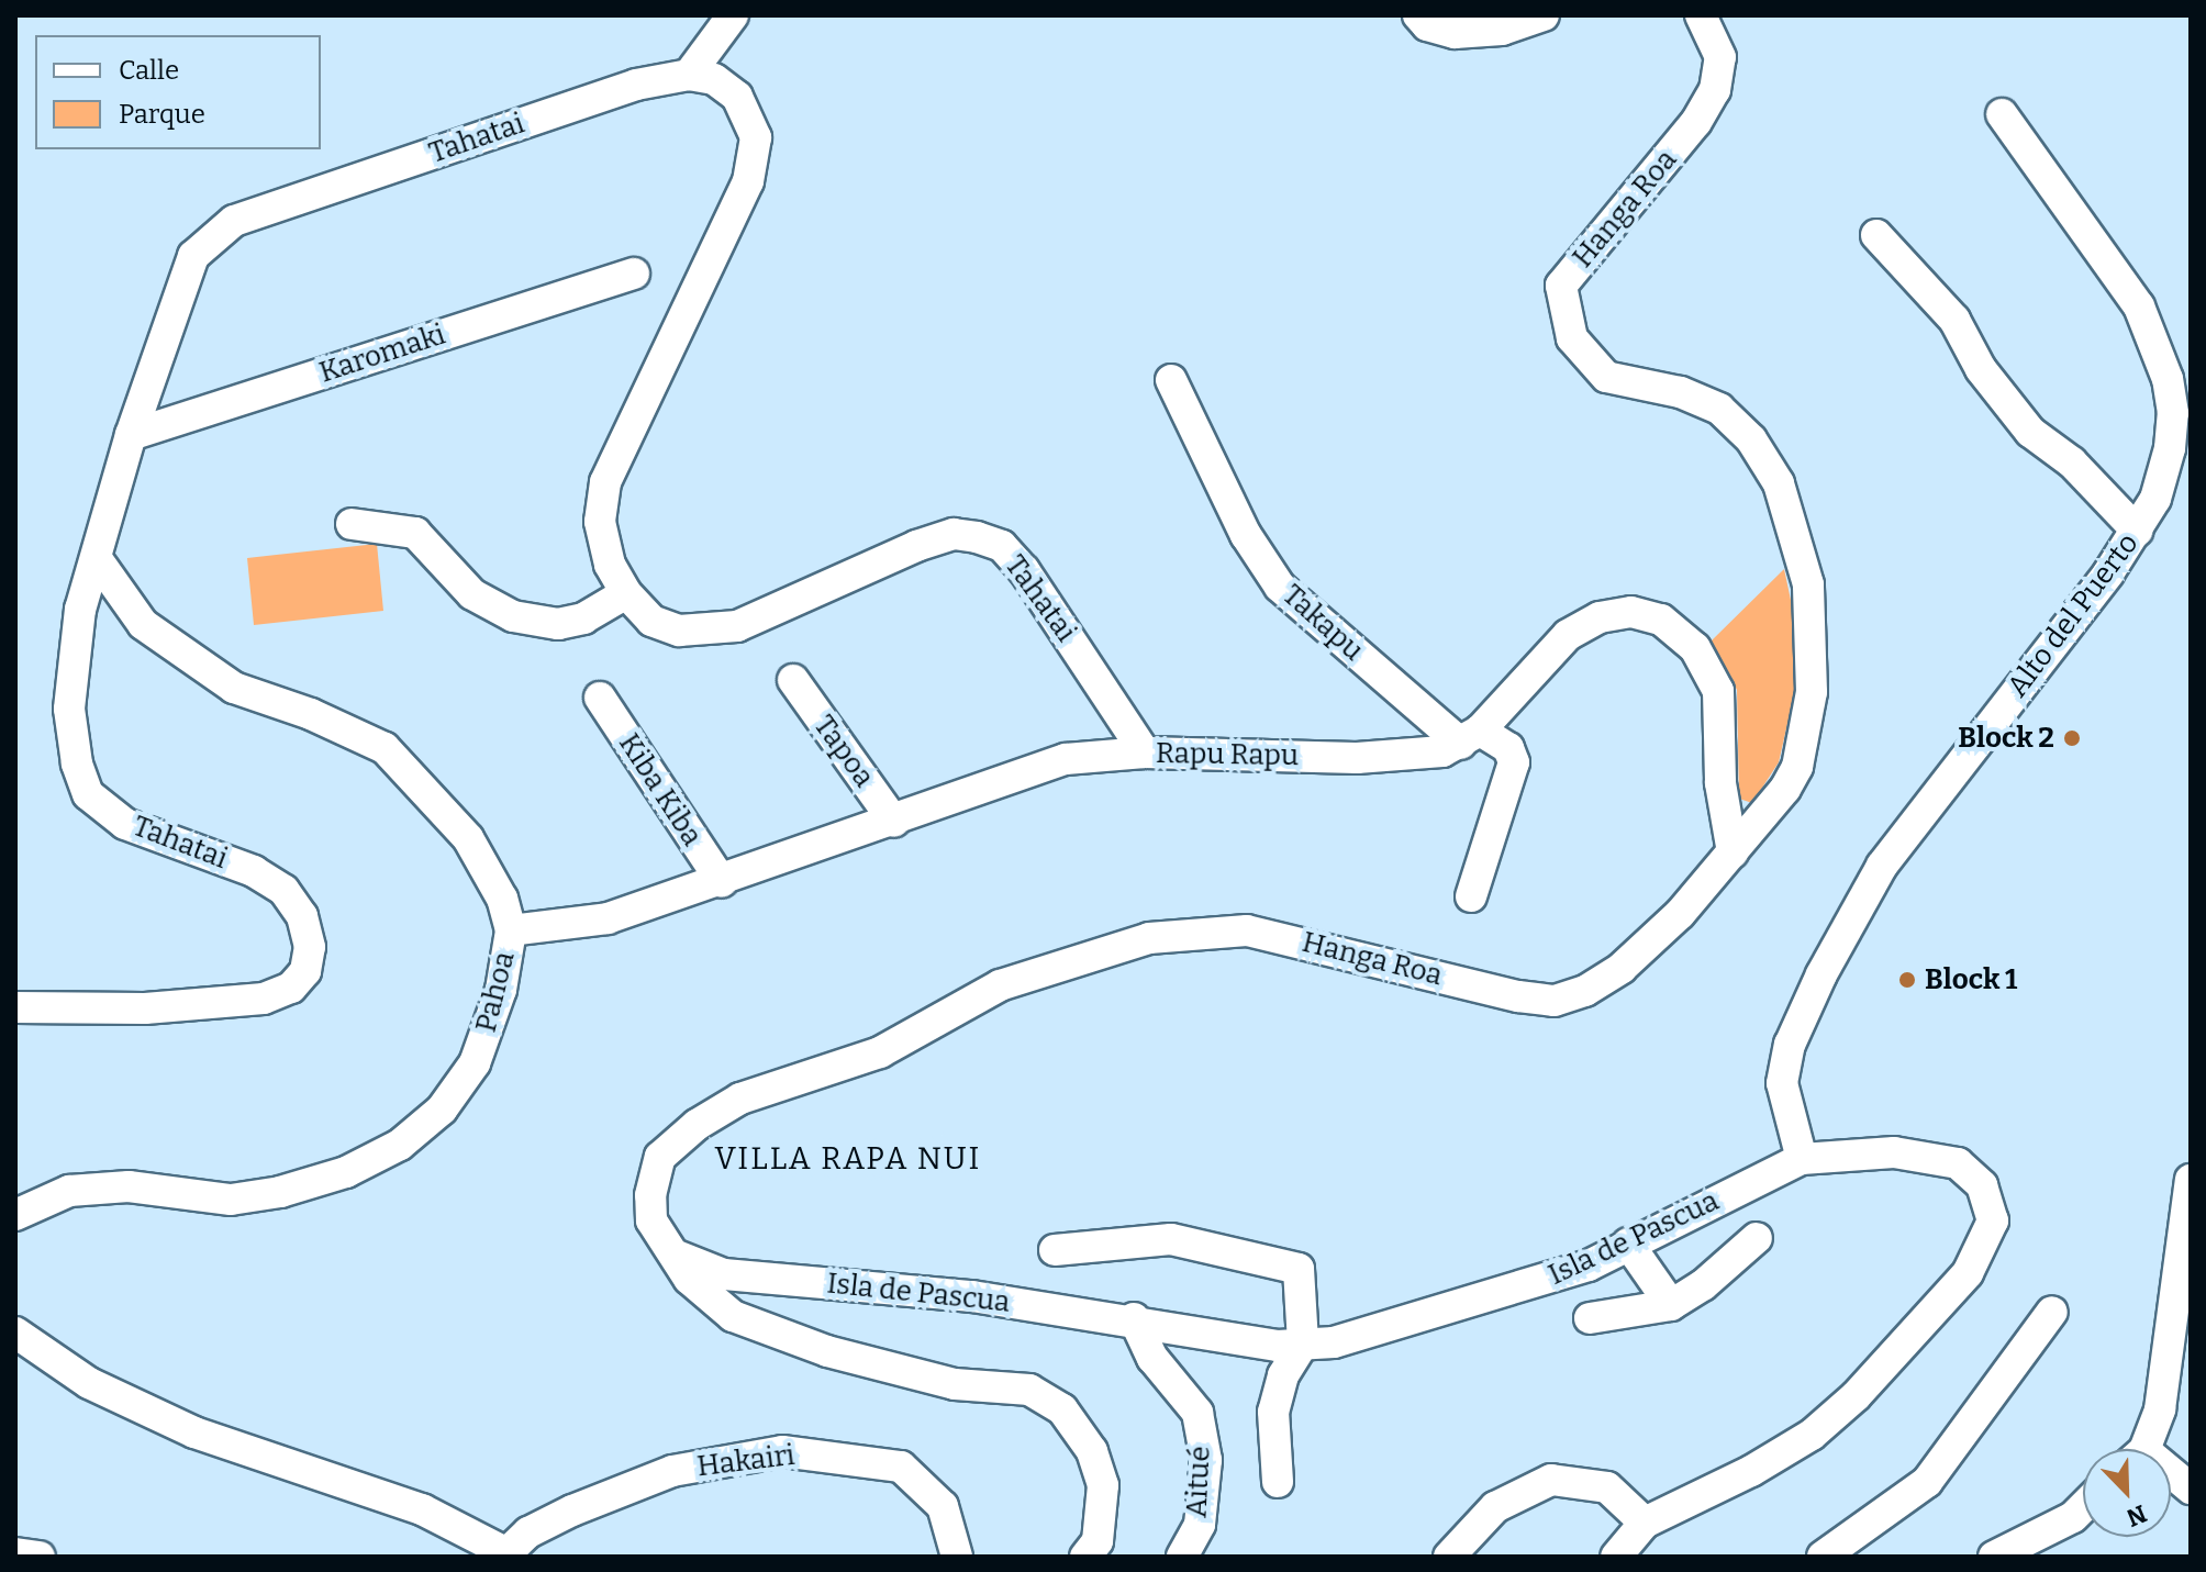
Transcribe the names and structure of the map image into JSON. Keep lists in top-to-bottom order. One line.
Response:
{"streets":{"street":["Tahatai","Hanga Roa","Karomaki","Alto del Puerto","Takapu","Tapoa","Rapu Rapu","Kiba Kiba","Pahoa","Isla de Pascua","Hakairi","Aitué"]},"crossings":[["Tahatai","Karomaki"],["Tahatai","Rapu Rapu"],["Tahatai","Pahoa"],["Hanga Roa","Isla de Pascua"],["Alto del Puerto","Isla de Pascua"],["Takapu","Rapu Rapu"],["Tapoa","Rapu Rapu"],["Rapu Rapu","Kiba Kiba"],["Rapu Rapu","Pahoa"],["Isla de Pascua","Aitué"]],"districts":["VILLA RAPA NUI"],"places":["Block 2","Block 1"],"legend":["Calle","Parque"],"north":"bottom right"}
